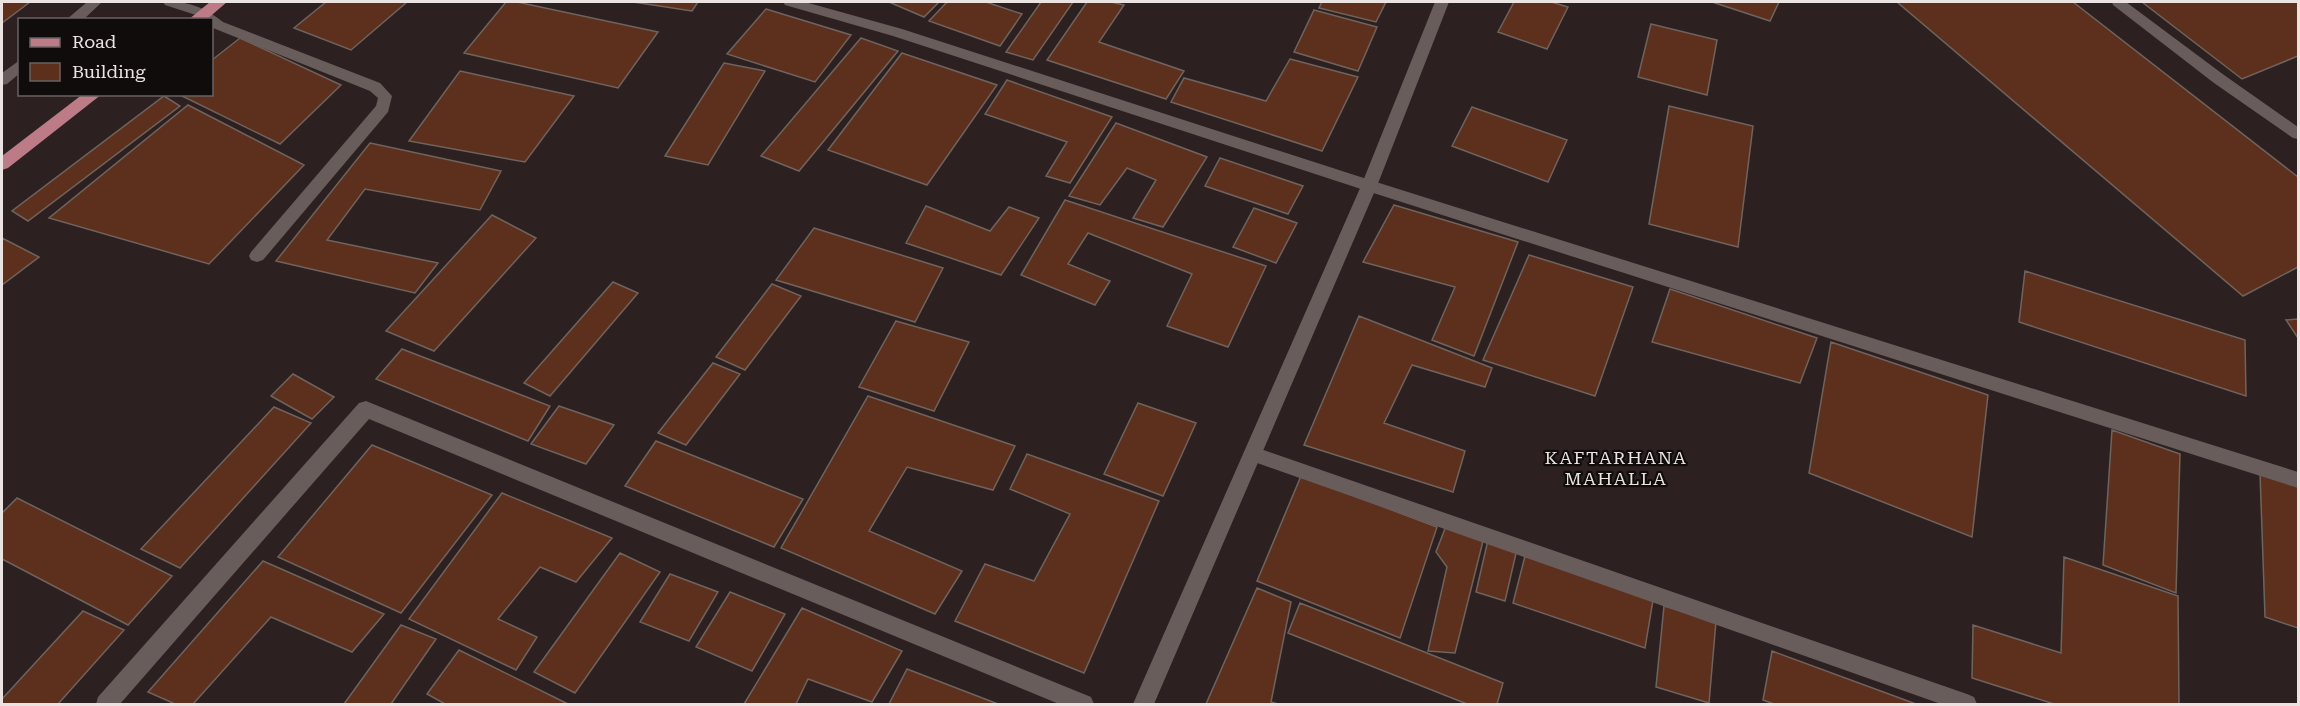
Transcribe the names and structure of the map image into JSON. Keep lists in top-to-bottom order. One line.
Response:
{"districts":["KAFTARHANA MAHALLA"],"legend":["Road","Building"]}
